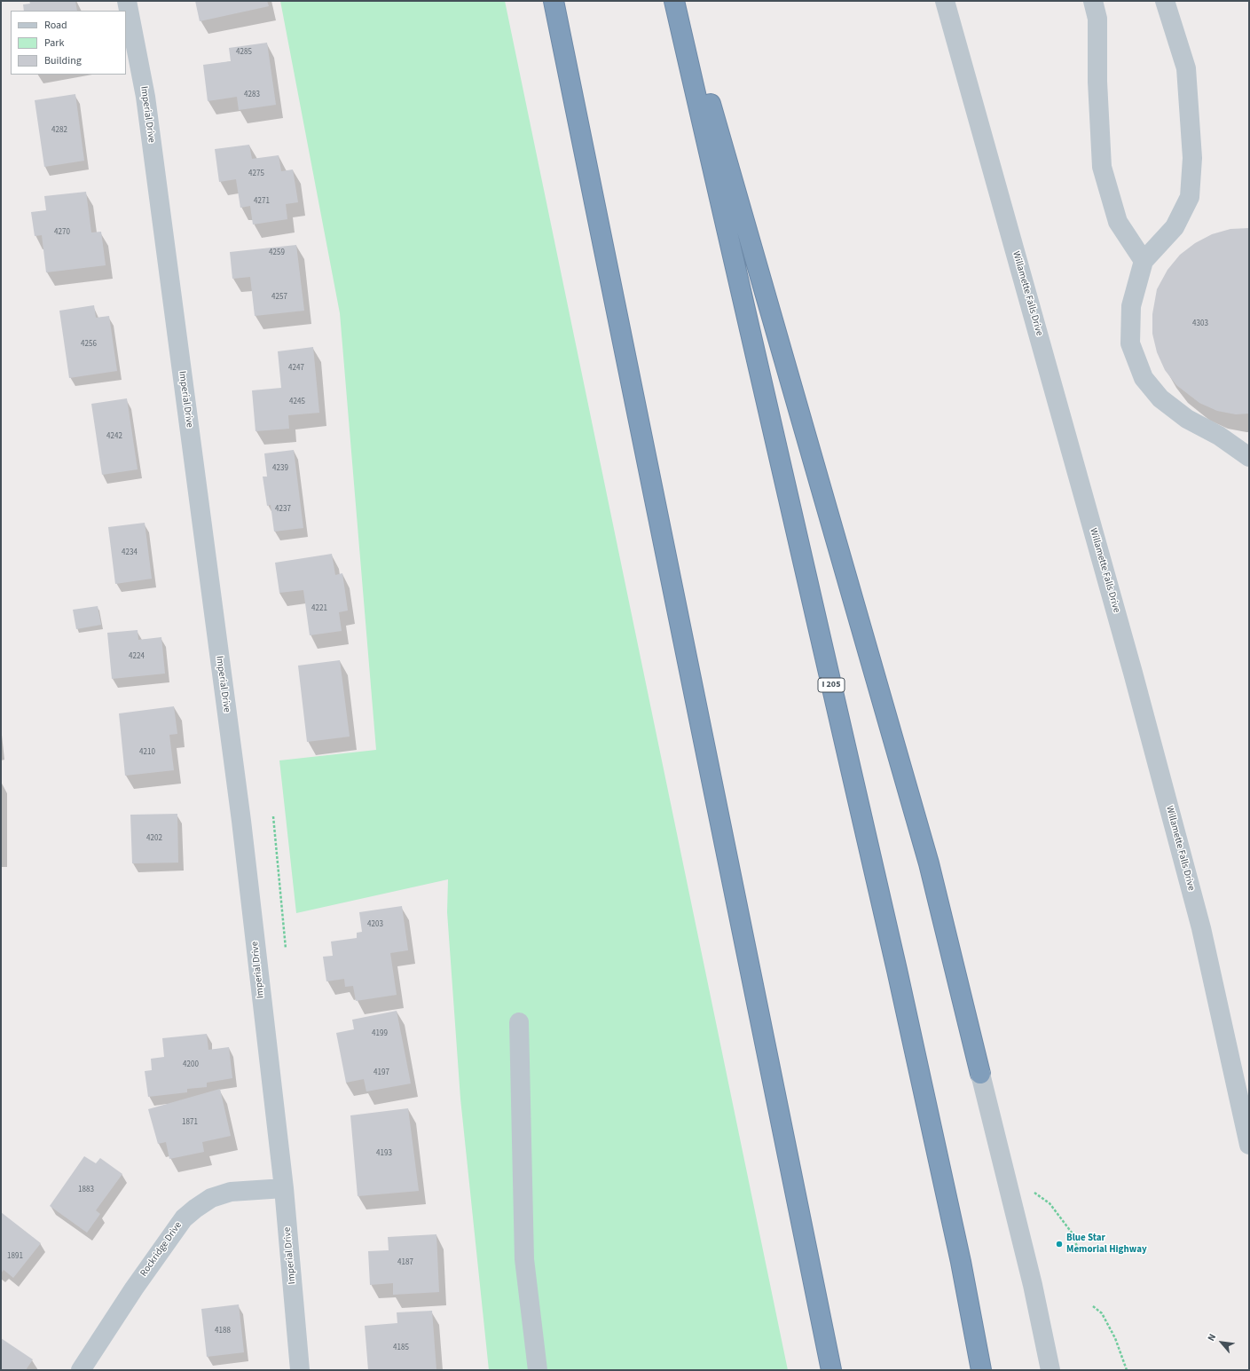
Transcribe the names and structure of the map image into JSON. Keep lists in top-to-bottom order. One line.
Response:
{"streets":{"highway":["I 205"],"street":["Imperial Drive","Willamette Falls Drive","Rockridge Drive"]},"crossings":[["Imperial Drive","Rockridge Drive"]],"places":["Blue Star Memorial Highway"],"house_numbers":["4285","4283","4282","4275","4271","4270","4259","4257","4303","4256","4247","4245","4242","4239","4237","4234","4221","4224","4210","4202","4203","4199","4200","4197","1871","4193","1883","1891","4187","4188","4185"],"legend":["Road","Park","Building"],"north":"top left"}
